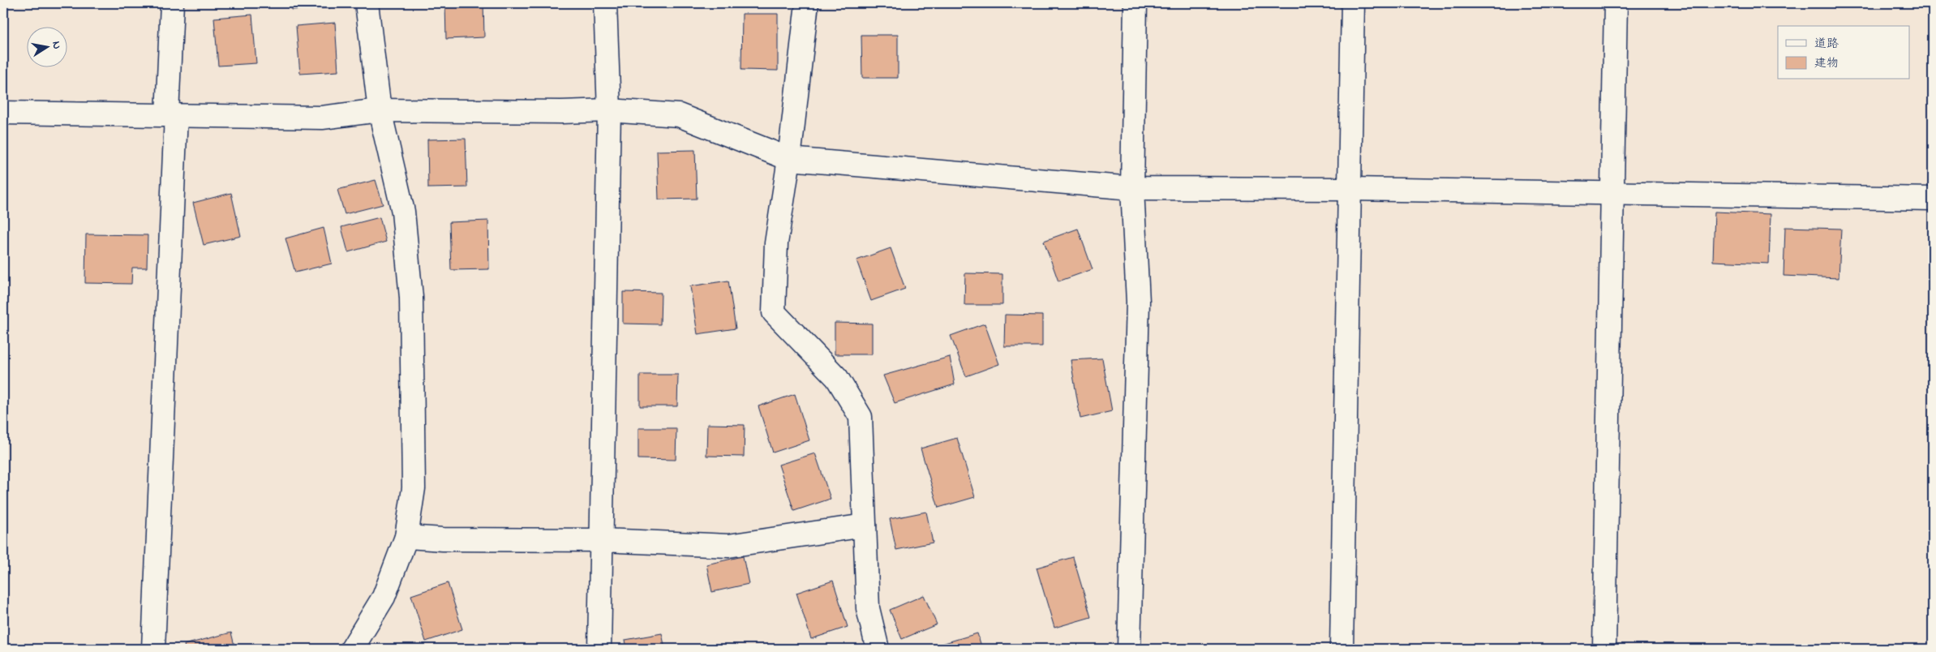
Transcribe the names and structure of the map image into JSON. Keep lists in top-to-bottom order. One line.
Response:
{"legend":["道路","建物"],"north":"right"}
